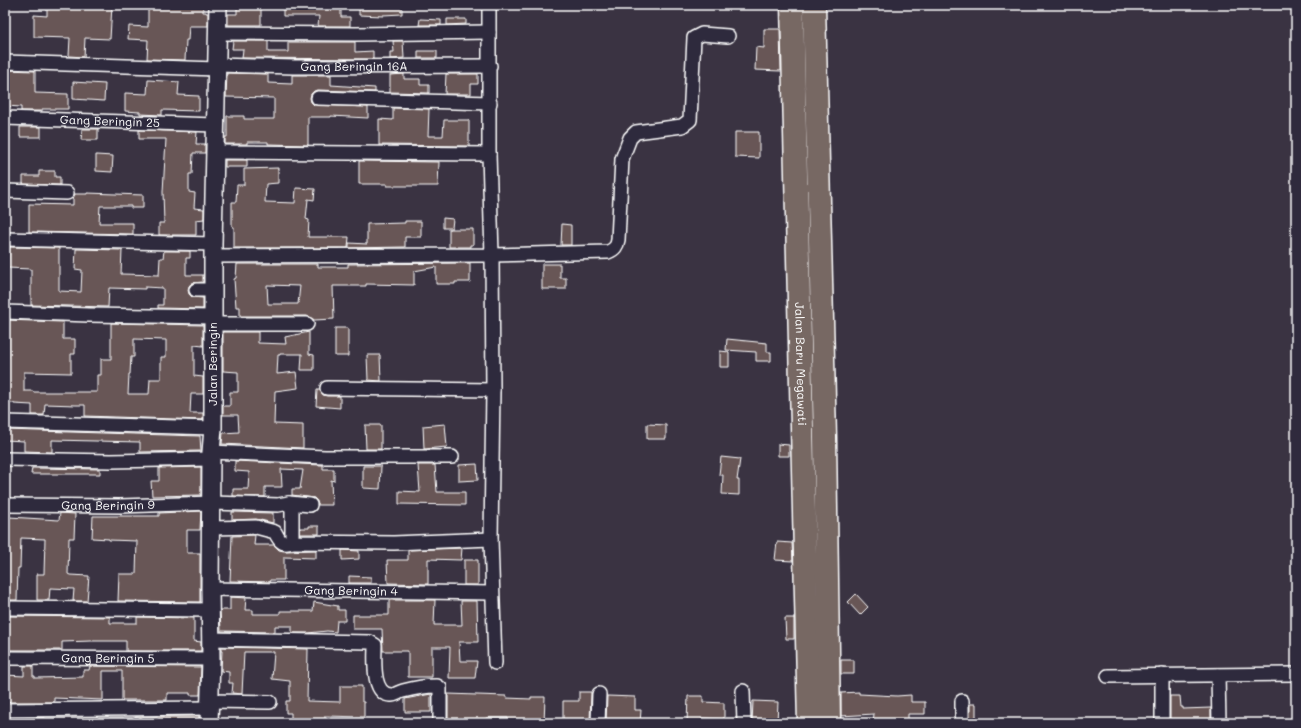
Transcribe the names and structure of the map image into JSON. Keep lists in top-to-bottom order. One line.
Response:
{"streets":{"highway":["Jalan Baru Megawati"],"street":["Gang Beringin 16A","Gang Beringin 25","Jalan Beringin","Gang Beringin 9","Gang Beringin 4","Gang Beringin 5"]},"crossings":[["Gang Beringin 16A","Jalan Beringin"],["Gang Beringin 25","Jalan Beringin"],["Jalan Beringin","Gang Beringin 9"],["Jalan Beringin","Gang Beringin 4"],["Jalan Beringin","Gang Beringin 5"]]}
